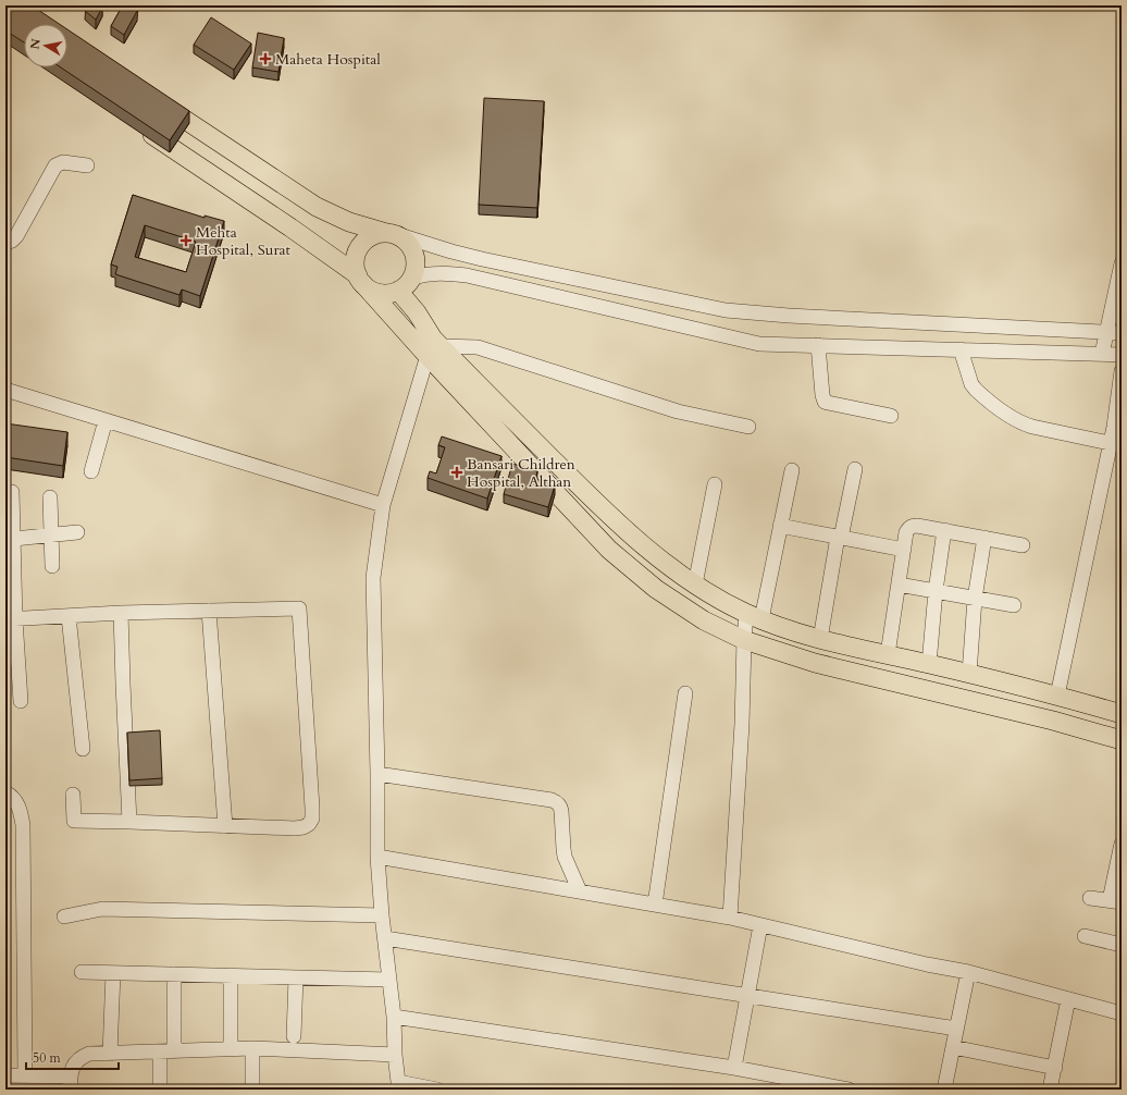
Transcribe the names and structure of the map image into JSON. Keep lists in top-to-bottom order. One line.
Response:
{"places":{"health":["Maheta Hospital","Mehta Hospital, Surat","Bansari Children Hospital, Althan"]},"scale_bar":"50 m","north":"left"}
